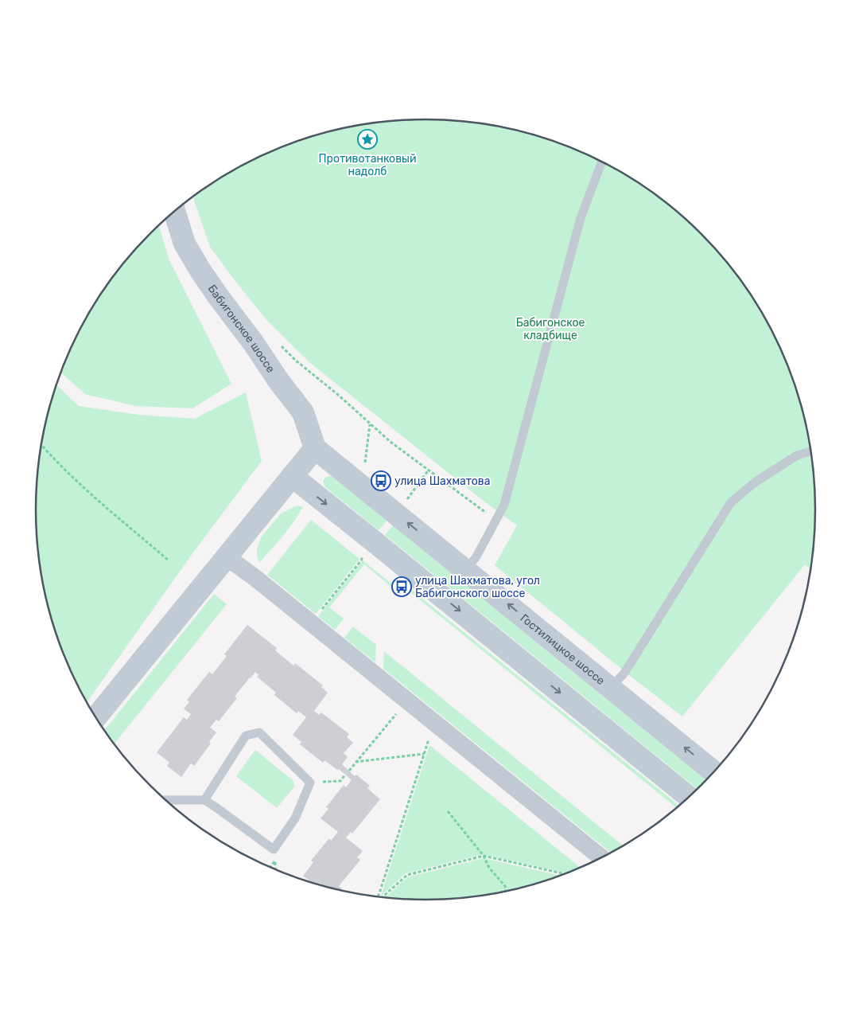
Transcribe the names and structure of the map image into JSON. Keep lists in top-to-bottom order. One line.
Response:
{"streets":{"street":["Бабигонское шоссе","Гостилицкое шоссе"]},"crossings":[["Бабигонское шоссе","Гостилицкое шоссе"]],"parks":["Бабигонское кладбище"],"places":{"place":["Противотанковый надолб"],"bus stop":["улица Шахматова","улица Шахматова, угол Бабигонского шоссе"]}}
